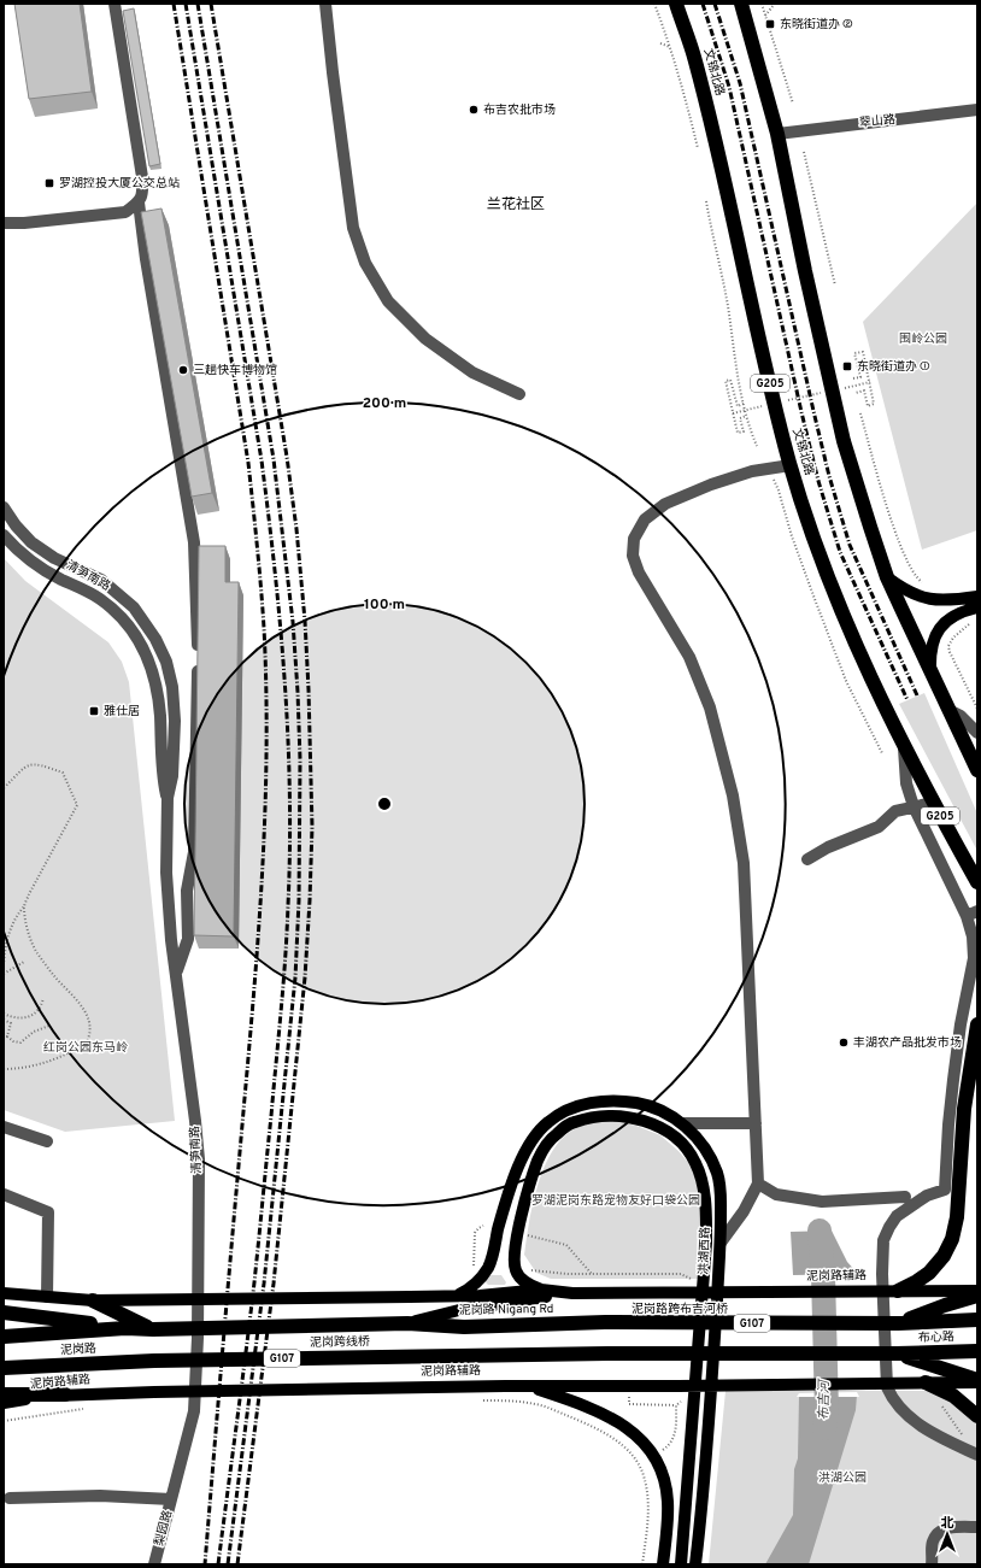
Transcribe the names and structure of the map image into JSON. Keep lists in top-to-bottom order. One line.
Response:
{"streets":{"highway":["文锦北路","G205","泥岗路跨布吉河桥","泥岗路 Nigang Rd","G107","布心路","泥岗跨线桥","泥岗路"],"main road":["洪湖西路","泥岗路辅路"],"street":["翠山路","清笋南路","梨园路"]},"crossings":[["清笋南路","梨园路"],["洪湖西路","泥岗路辅路"],["泥岗路辅路","泥岗路 Nigang Rd"],["泥岗路辅路","泥岗跨线桥"],["泥岗路跨布吉河桥","泥岗路 Nigang Rd"],["泥岗路跨布吉河桥","布心路"],["泥岗路 Nigang Rd","泥岗跨线桥"],["布心路","泥岗跨线桥"],["泥岗跨线桥","泥岗路"]],"districts":["兰花社区"],"water":["布吉河"],"parks":["围岭公园","红岗公园东马岭","罗湖泥岗东路宠物友好口袋公园","洪湖公园"],"places":{"transit":["东晓街道办 ②","罗湖控投大厦公交总站","东晓街道办 ①","雅仕居"],"other":["布吉农批市场","三趟快车博物馆","丰湖农产品批发市场"]},"north":"top","rings":["200 m","100 m"]}
